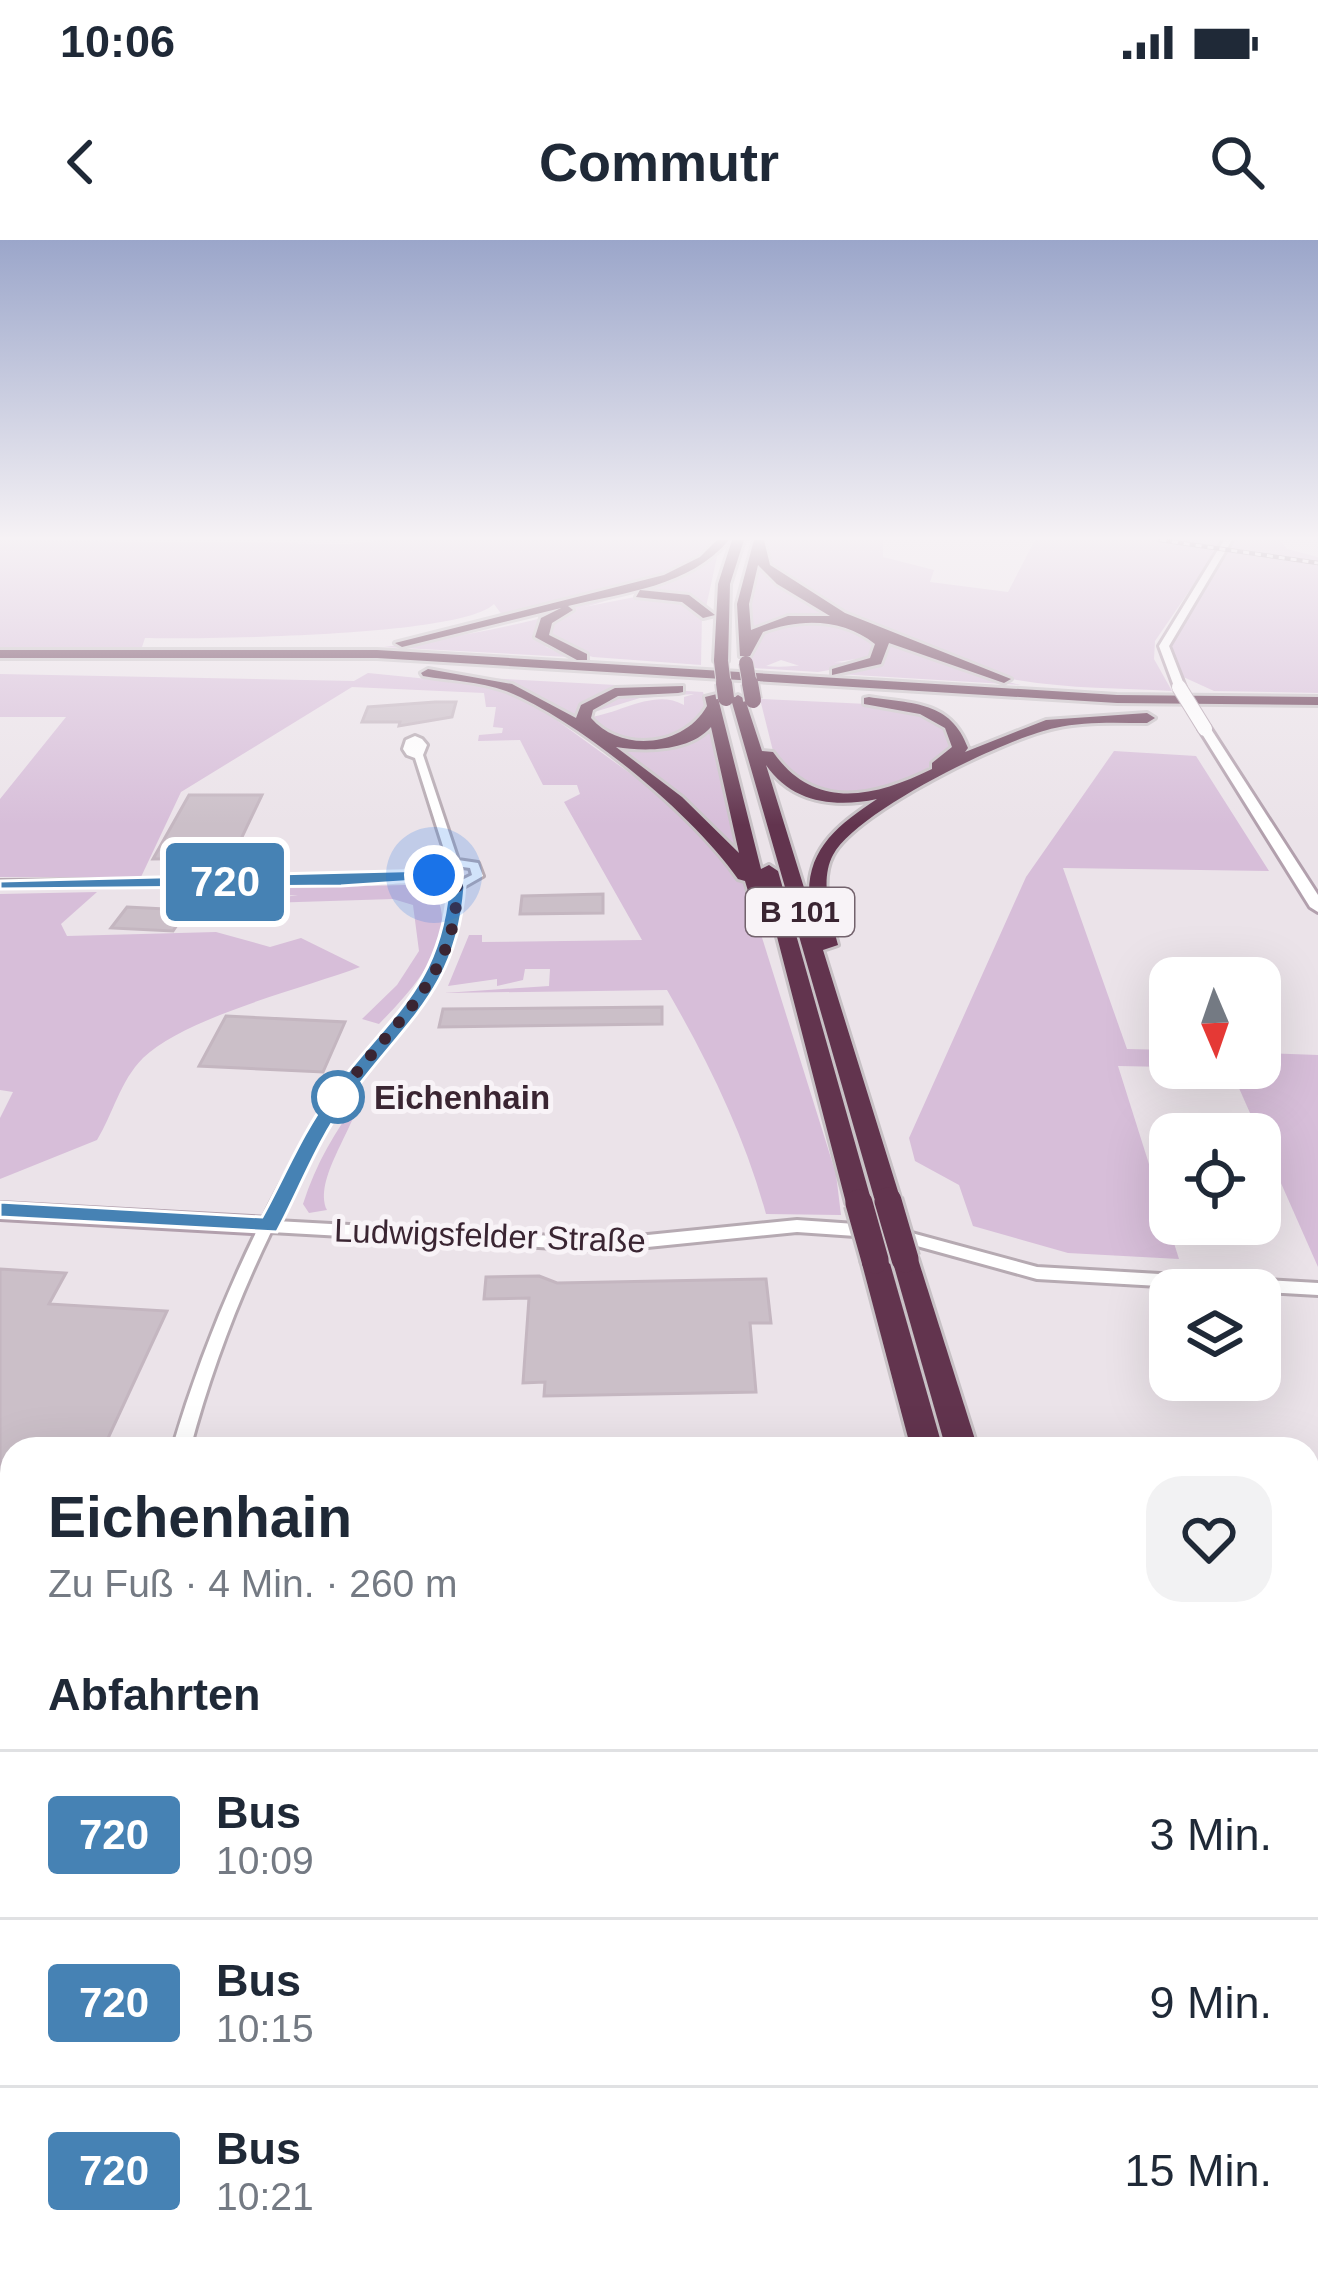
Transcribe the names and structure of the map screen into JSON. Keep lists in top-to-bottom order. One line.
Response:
{"streets":{"highway":["B 101"],"main road":["Ludwigsfelder Straße"]},"places":["Eichenhain"],"lines":["bus line 720"],"north":"bottom","page":{"status":"10:06","header":"Commutr","on_map":"720","heading":[["Eichenhain","Zu Fuß · 4 Min. · 260 m"],"Abfahrten"],"list":[{"mark":"720","name":"Bus","note":"10:09","value":"3 Min."},{"mark":"720","name":"Bus","note":"10:15","value":"9 Min."},{"mark":"720","name":"Bus","note":"10:21","value":"15 Min."}]}}
